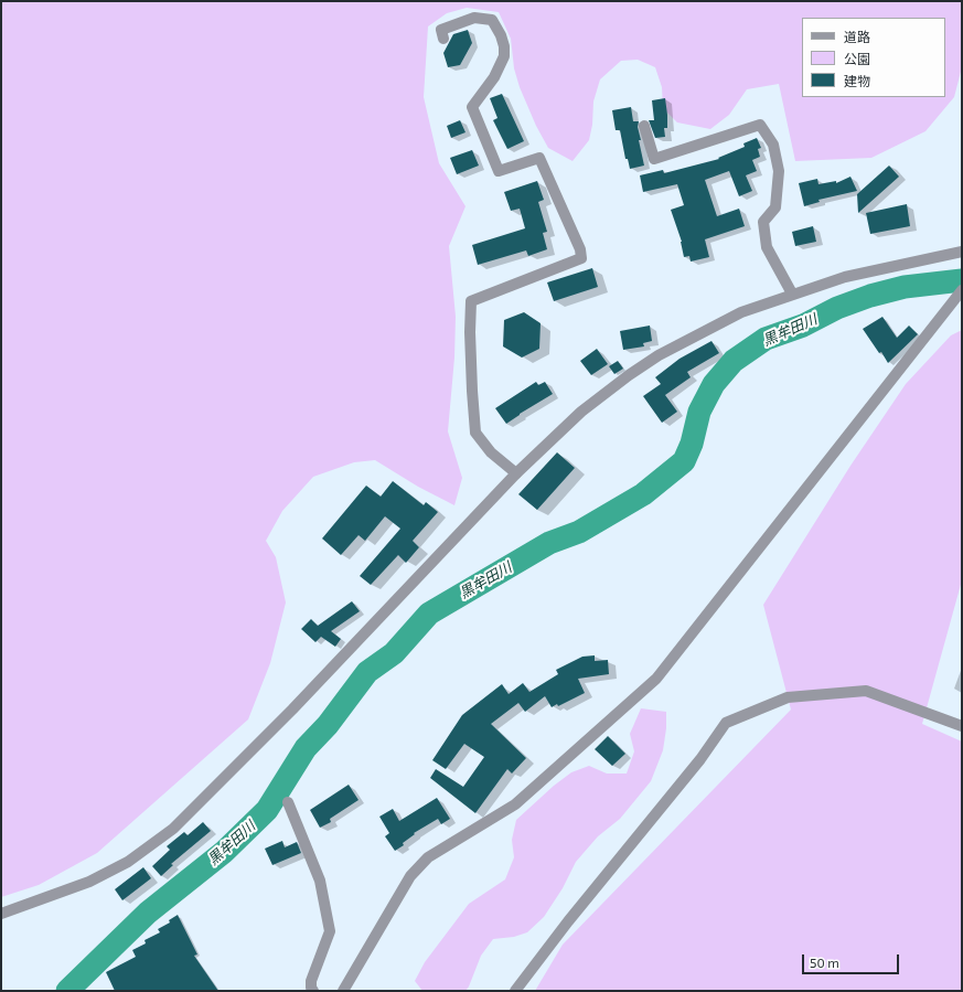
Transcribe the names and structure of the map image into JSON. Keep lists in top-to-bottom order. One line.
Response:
{"water":["黒牟田川"],"legend":["道路","公園","建物"],"scale_bar":"50 m"}
